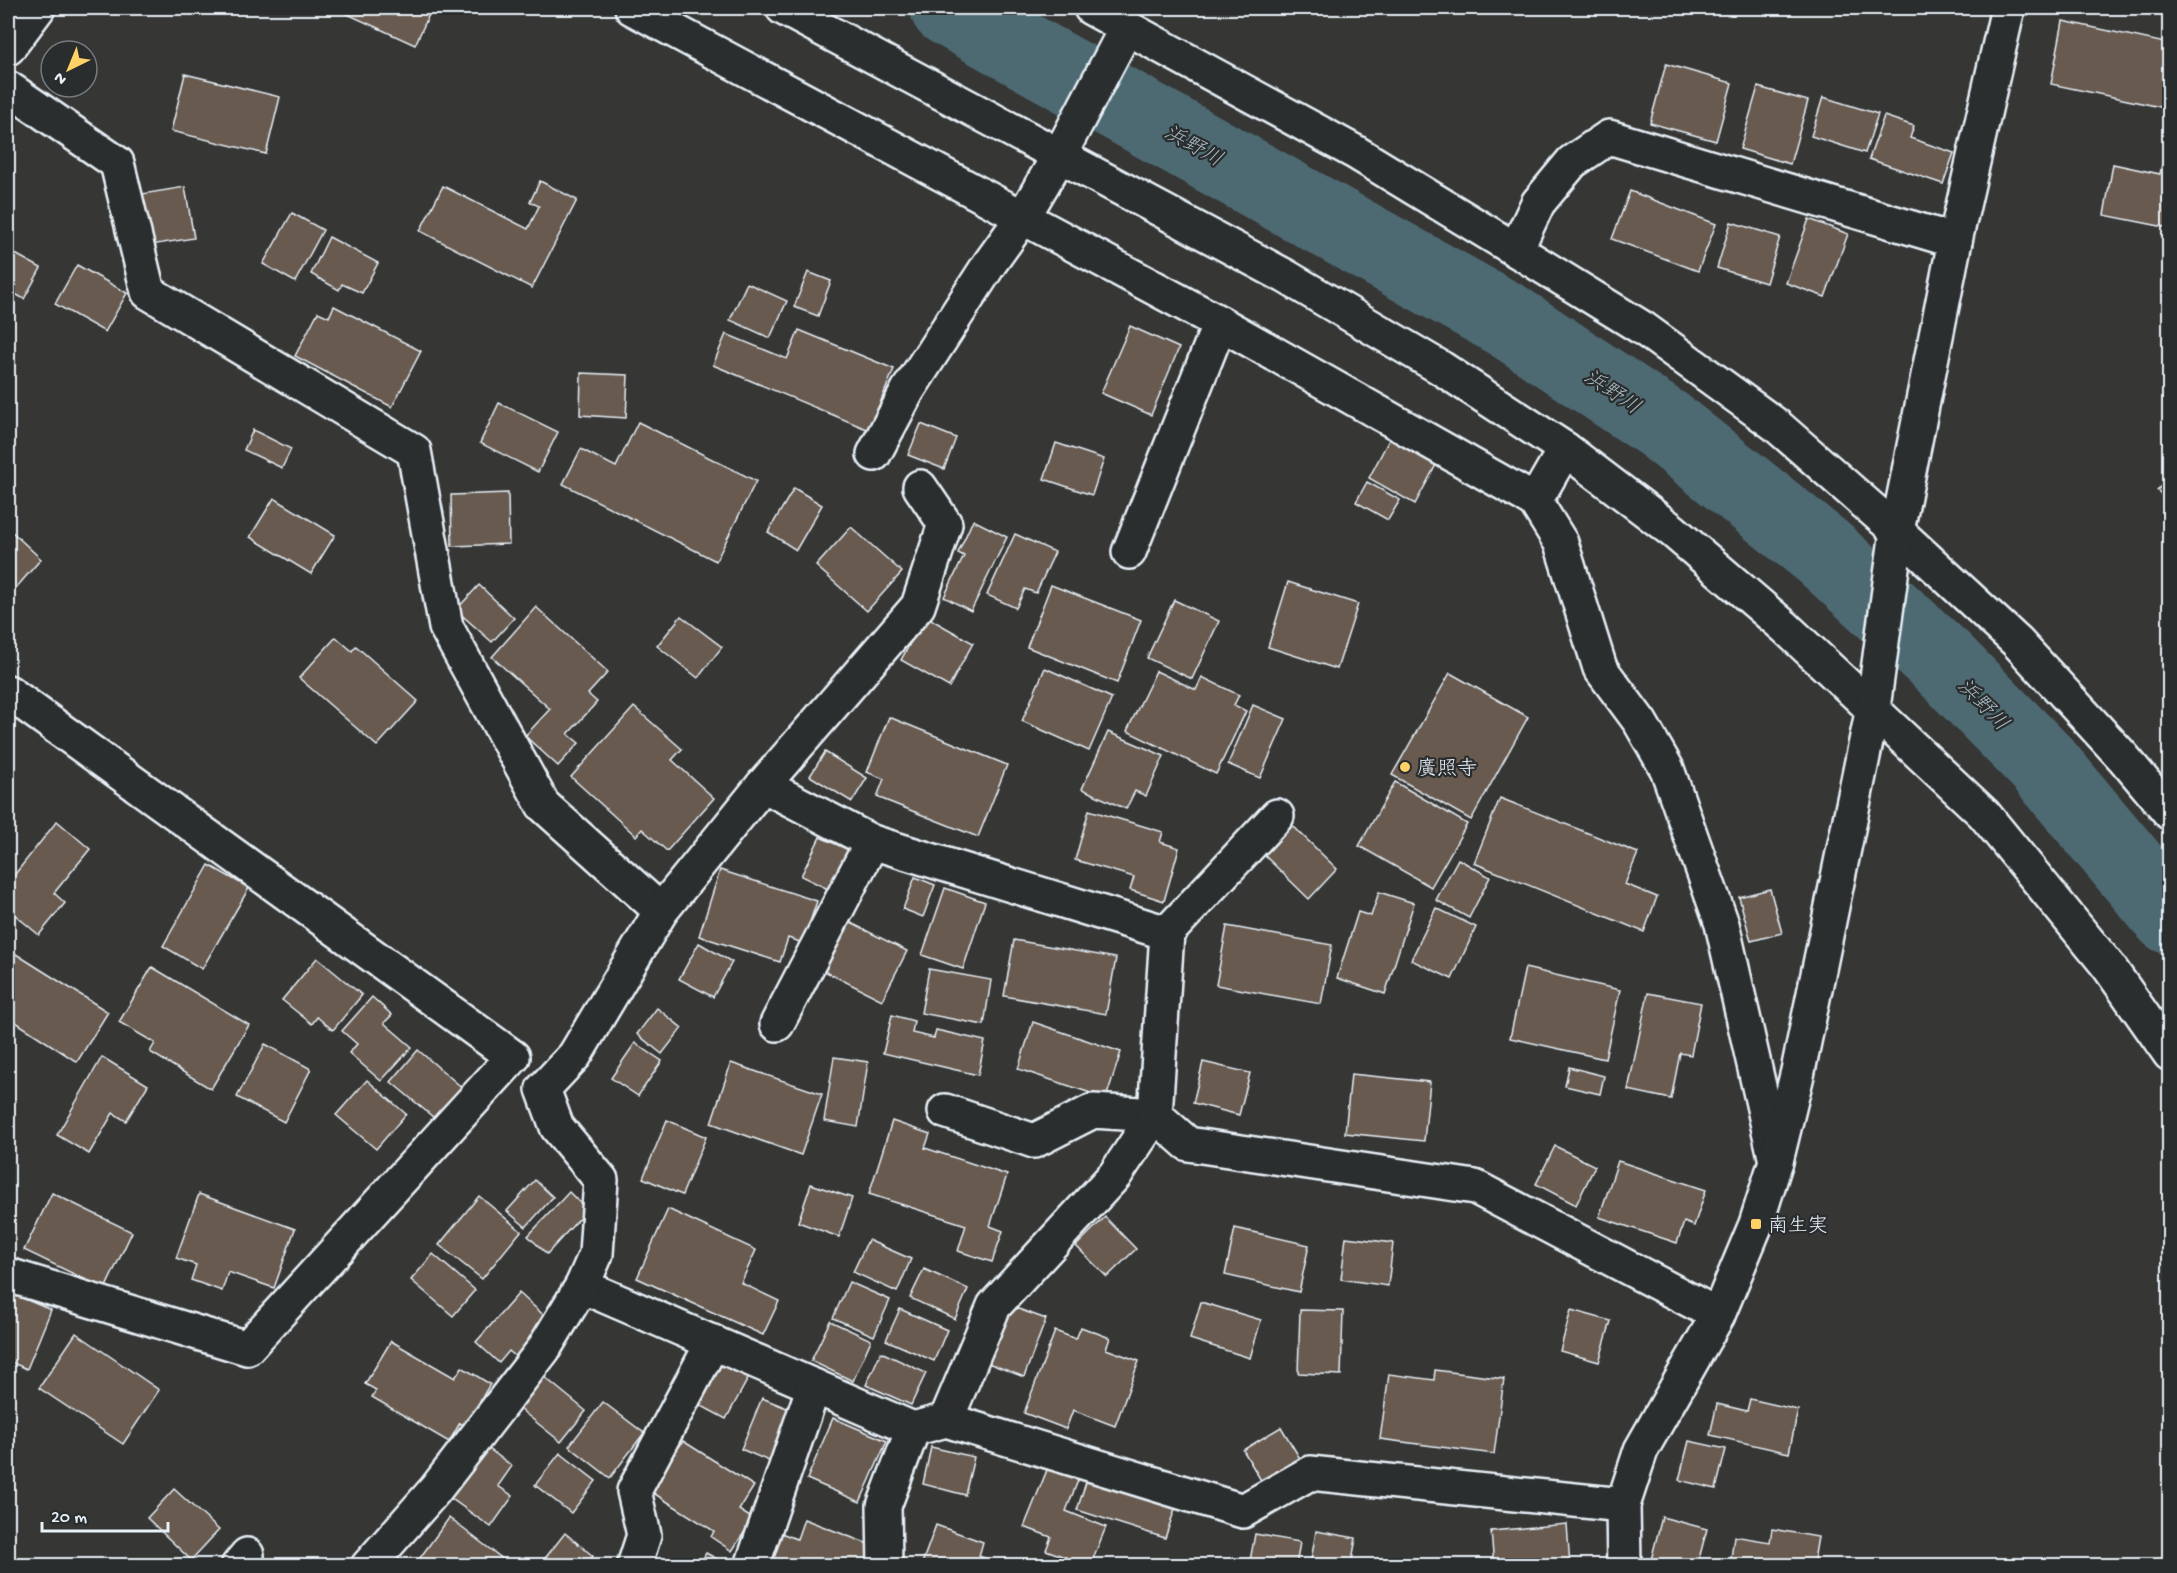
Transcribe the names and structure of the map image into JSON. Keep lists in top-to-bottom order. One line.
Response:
{"water":["浜野川"],"places":{"other":["廣照寺"],"transit":["南生実"]},"scale_bar":"20 m","north":"bottom left"}
